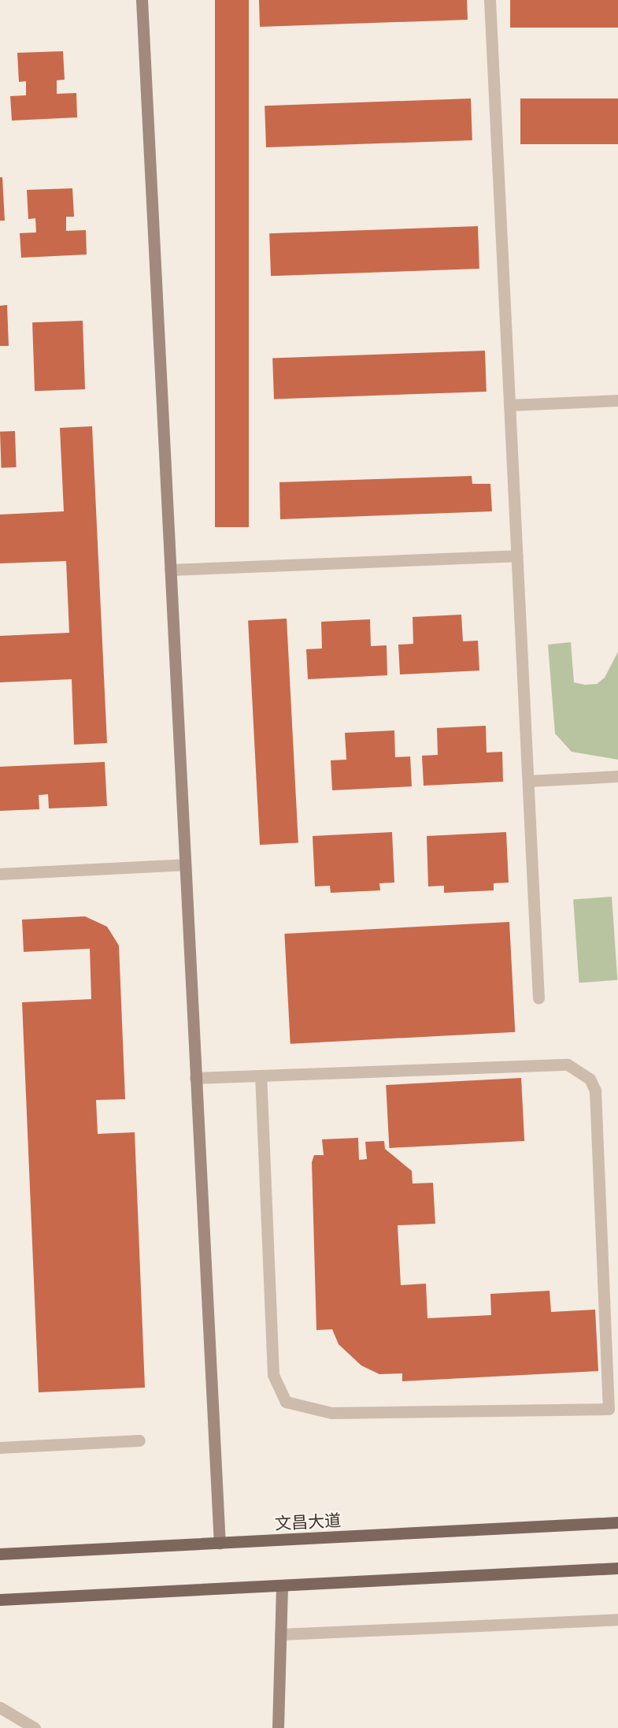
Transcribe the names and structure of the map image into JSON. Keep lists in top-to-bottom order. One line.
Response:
{"streets":{"main road":["文昌大道"]}}
